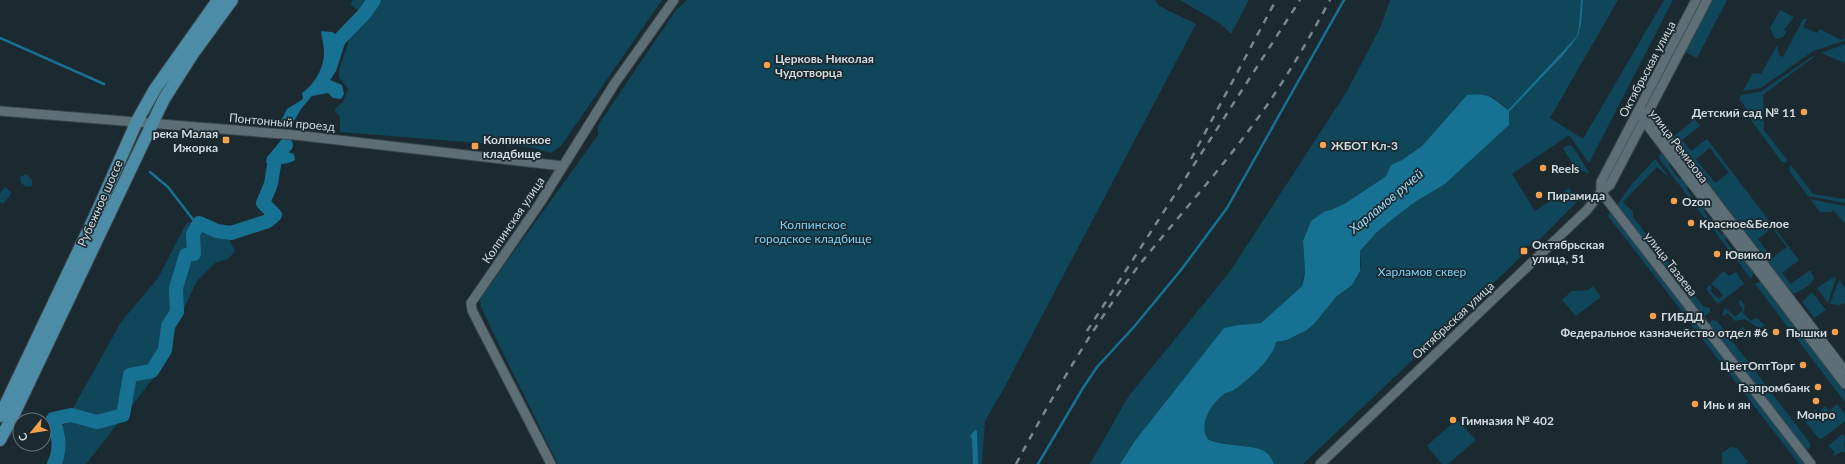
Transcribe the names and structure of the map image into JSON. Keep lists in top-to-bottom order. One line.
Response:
{"streets":{"main road":["Рубежное шоссе"],"street":["Октябрьская улица","Понтонный проезд","улица Ремизова","Колпинская улица","улица Тазаева"]},"crossings":[["Октябрьская улица","улица Ремизова"],["Октябрьская улица","улица Тазаева"],["Понтонный проезд","Рубежное шоссе"],["Понтонный проезд","Колпинская улица"]],"water":["Харламов ручей"],"parks":["Колпинское городское кладбище","Харламов сквер"],"places":{"other":["Церковь Николая Чудотворца","Детский сад № 11","ЖБОТ Кл-3","Reels","Пирамида","Ozon","Красное&Белое","Ювикол","ГИБДД","Федеральное казначейство отдел #6","Пышки","ЦветОптТорг","Газпромбанк","Монро","Инь и ян","Гимназия № 402"],"transit":["река Малая Ижорка","Колпинское кладбище","Октябрьская улица, 51"]},"north":"bottom left"}
